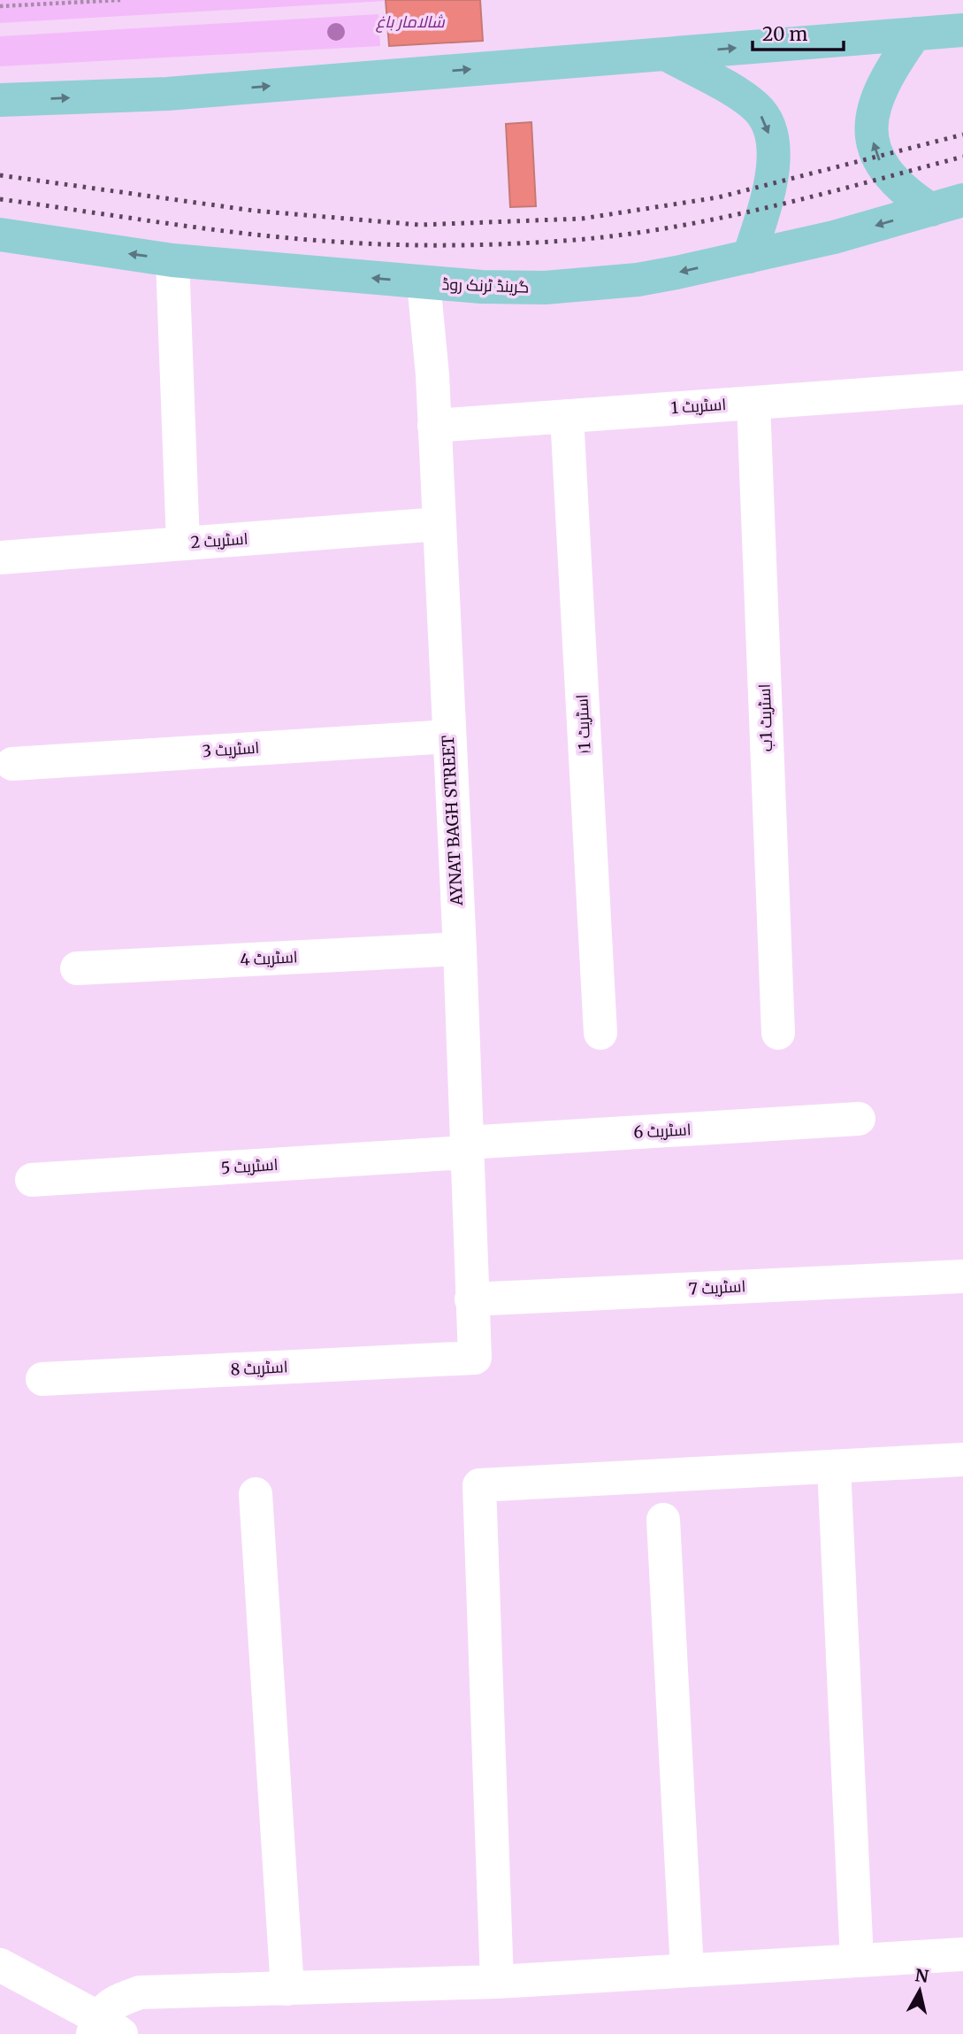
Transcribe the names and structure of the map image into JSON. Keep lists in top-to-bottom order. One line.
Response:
{"streets":{"main road":["گرینڈ ٹرنک روڈ"],"street":["اسٹریٹ 1","اسٹریٹ 2","اسٹریٹ 1ب","اسٹریٹ 1ا","اسٹریٹ 3","AYNAT BAGH STREET","اسٹریٹ 4","اسٹریٹ 6","اسٹریٹ 5","اسٹریٹ 7","اسٹریٹ 8"]},"crossings":[["گرینڈ ٹرنک روڈ","AYNAT BAGH STREET"],["اسٹریٹ 1","اسٹریٹ 1ب"],["اسٹریٹ 1","اسٹریٹ 1ا"],["اسٹریٹ 1","AYNAT BAGH STREET"],["اسٹریٹ 2","AYNAT BAGH STREET"],["اسٹریٹ 3","AYNAT BAGH STREET"],["AYNAT BAGH STREET","اسٹریٹ 4"],["AYNAT BAGH STREET","اسٹریٹ 6"],["AYNAT BAGH STREET","اسٹریٹ 5"],["AYNAT BAGH STREET","اسٹریٹ 7"],["AYNAT BAGH STREET","اسٹریٹ 8"],["اسٹریٹ 6","اسٹریٹ 5"]],"parks":["شالامار باغ"],"scale_bar":"20 m","north":"top"}
